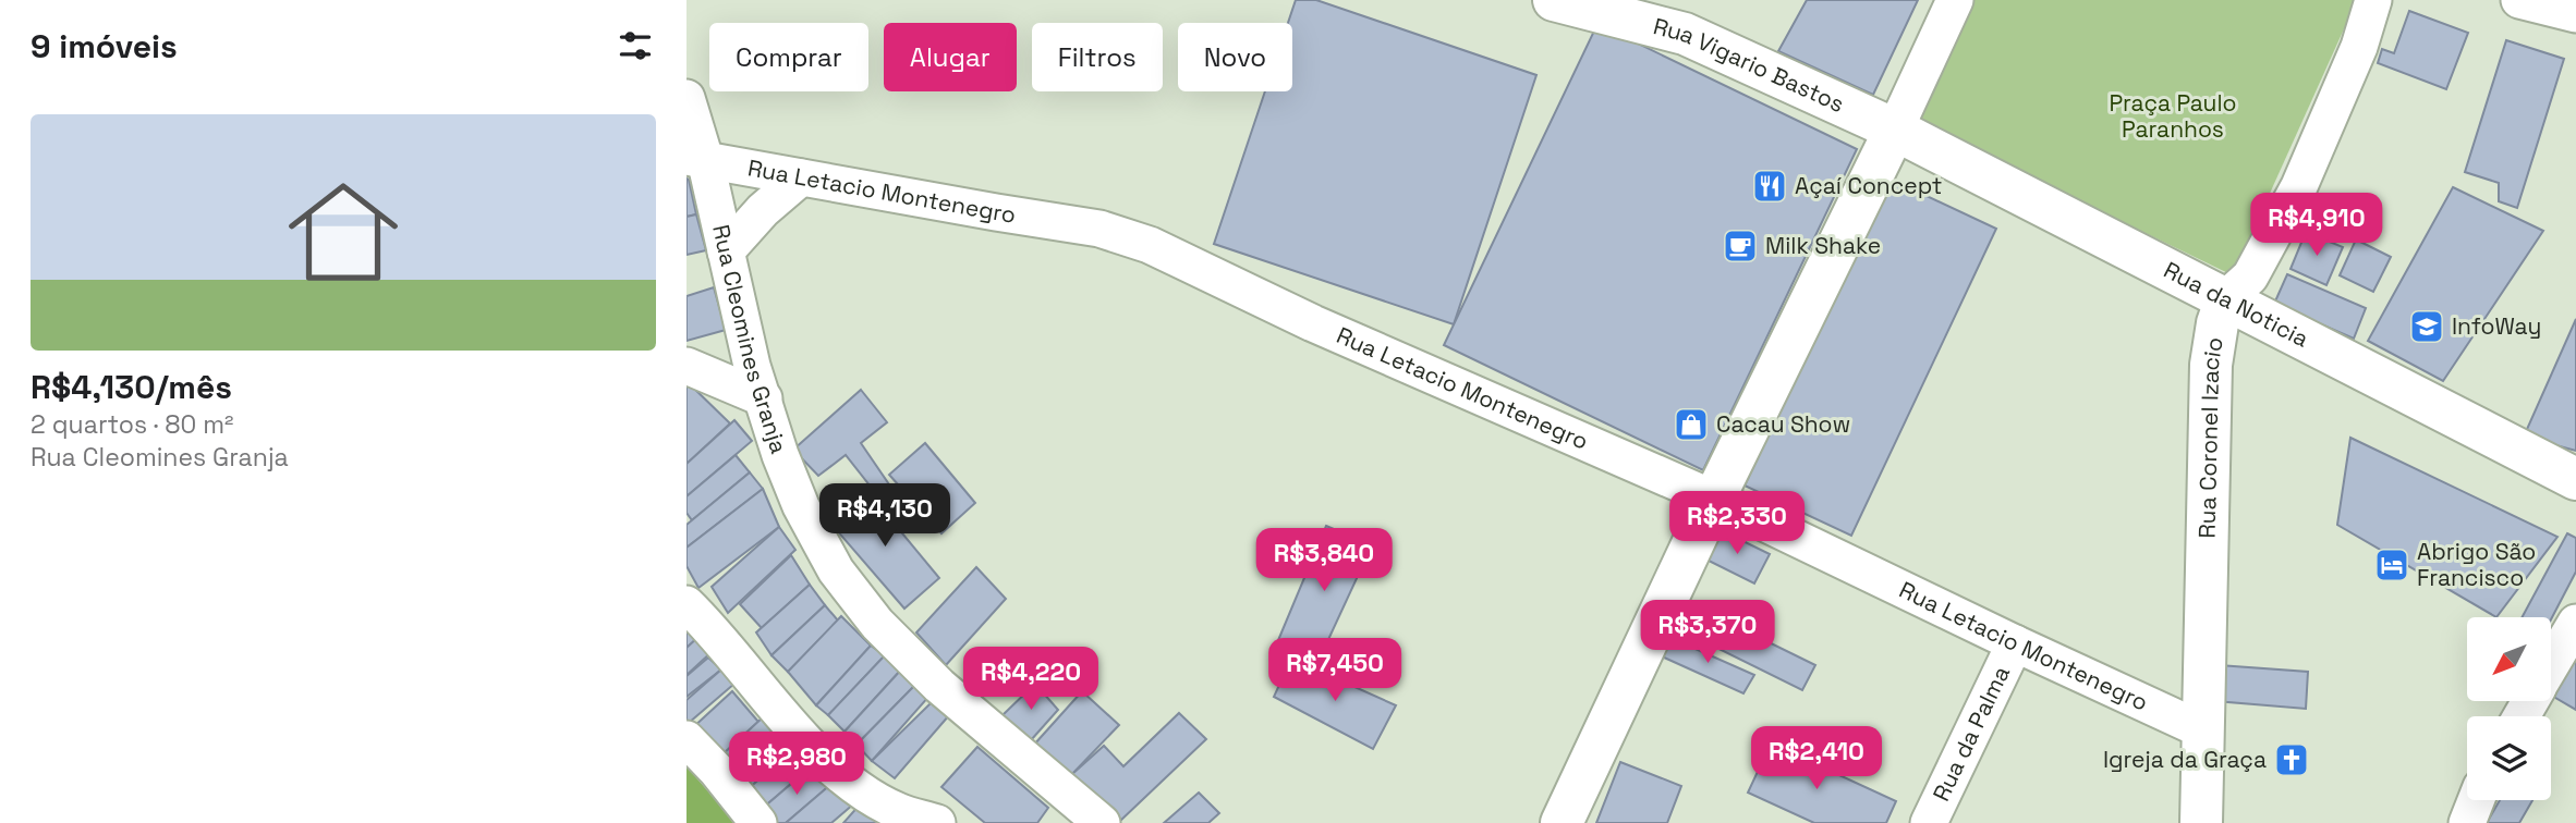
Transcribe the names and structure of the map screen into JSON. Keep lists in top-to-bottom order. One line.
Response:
{"streets":{"street":["Rua Vigario Bastos","Rua Letacio Montenegro","Rua da Noticia","Rua Cleomines Granja","Rua Coronel Izacio","Rua da Palma"]},"crossings":[["Rua Vigario Bastos","Rua da Noticia"],["Rua Letacio Montenegro","Rua Cleomines Granja"],["Rua Letacio Montenegro","Rua Coronel Izacio"],["Rua Letacio Montenegro","Rua da Palma"],["Rua da Noticia","Rua Coronel Izacio"]],"parks":["Praça Paulo Paranhos"],"places":{"restaurant":["Açaí Concept"],"cafe":["Milk Shake"],"school or university":["InfoWay"],"shop":["Cacau Show"],"hotel":["Abrigo São Francisco"],"church":["Igreja da Graça"]},"north":"bottom left","page":{"heading":"9 imóveis","chip":["Comprar","Alugar","Filtros","Novo"],"list":[{"name":"R$4,130/mês","note":"2 quartos · 80 m² · Rua Cleomines Granja"}],"price":["R$4,910","R$4,130","R$2,330","R$3,840","R$3,370","R$7,450","R$4,220","R$2,410","R$2,980"]}}
